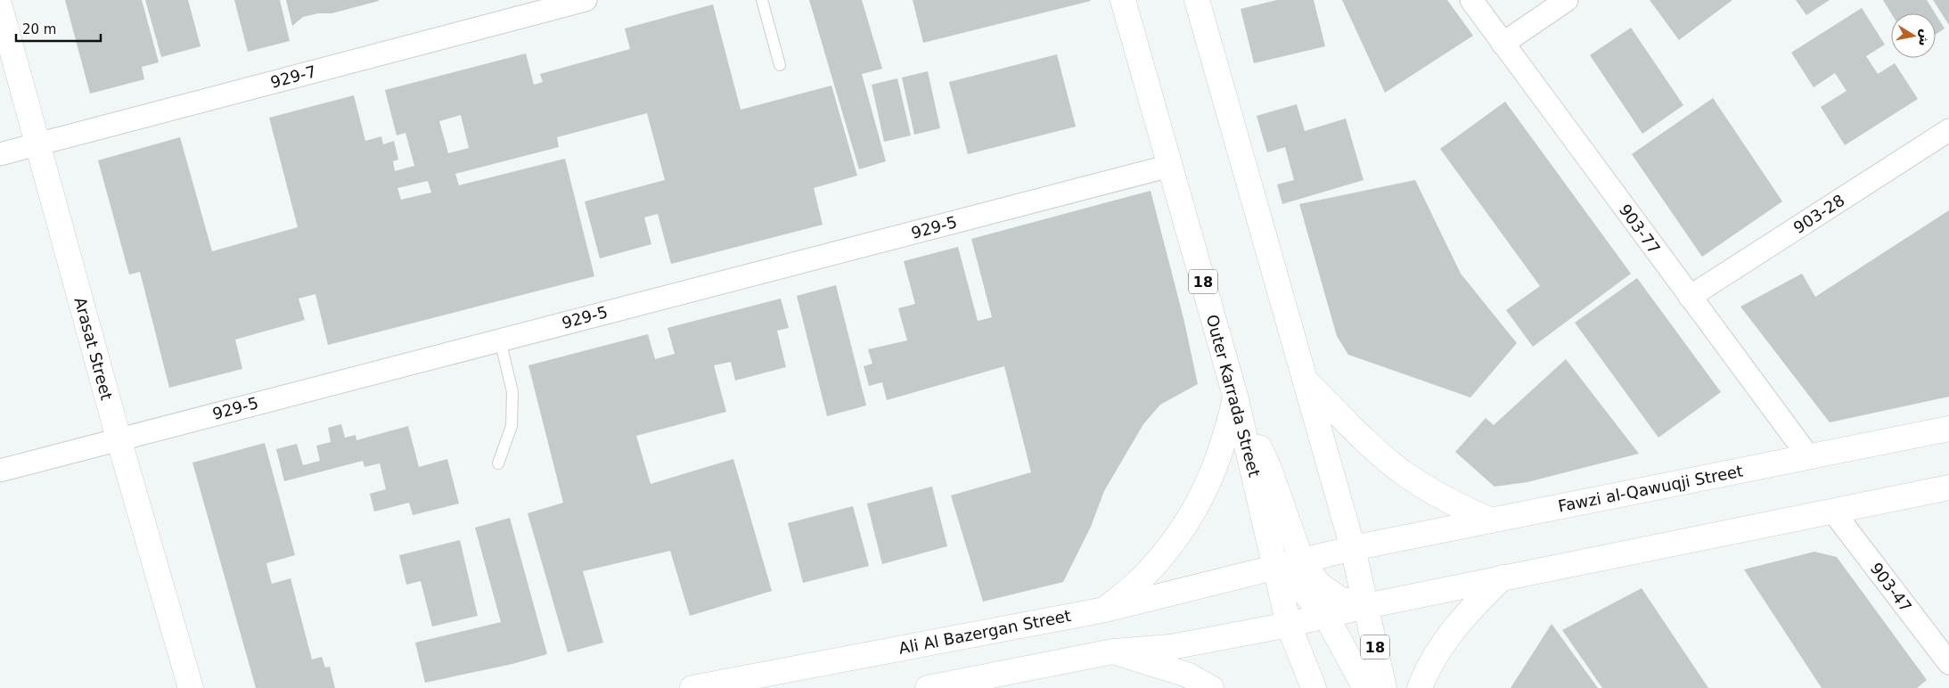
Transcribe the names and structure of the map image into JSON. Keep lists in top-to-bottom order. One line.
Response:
{"streets":{"street":["929-7","903-28","929-5","903-77","18","Arasat Street","Outer Karrada Street","Fawzi al-Qawuqji Street","903-47","Ali Al Bazergan Street"]},"crossings":[["929-7","Arasat Street"],["903-28","903-77"],["929-5","Arasat Street"],["929-5","Outer Karrada Street"],["903-77","Fawzi al-Qawuqji Street"],["18","Fawzi al-Qawuqji Street"],["Outer Karrada Street","Ali Al Bazergan Street"],["Fawzi al-Qawuqji Street","Ali Al Bazergan Street"]],"scale_bar":"20 m","north":"right"}
